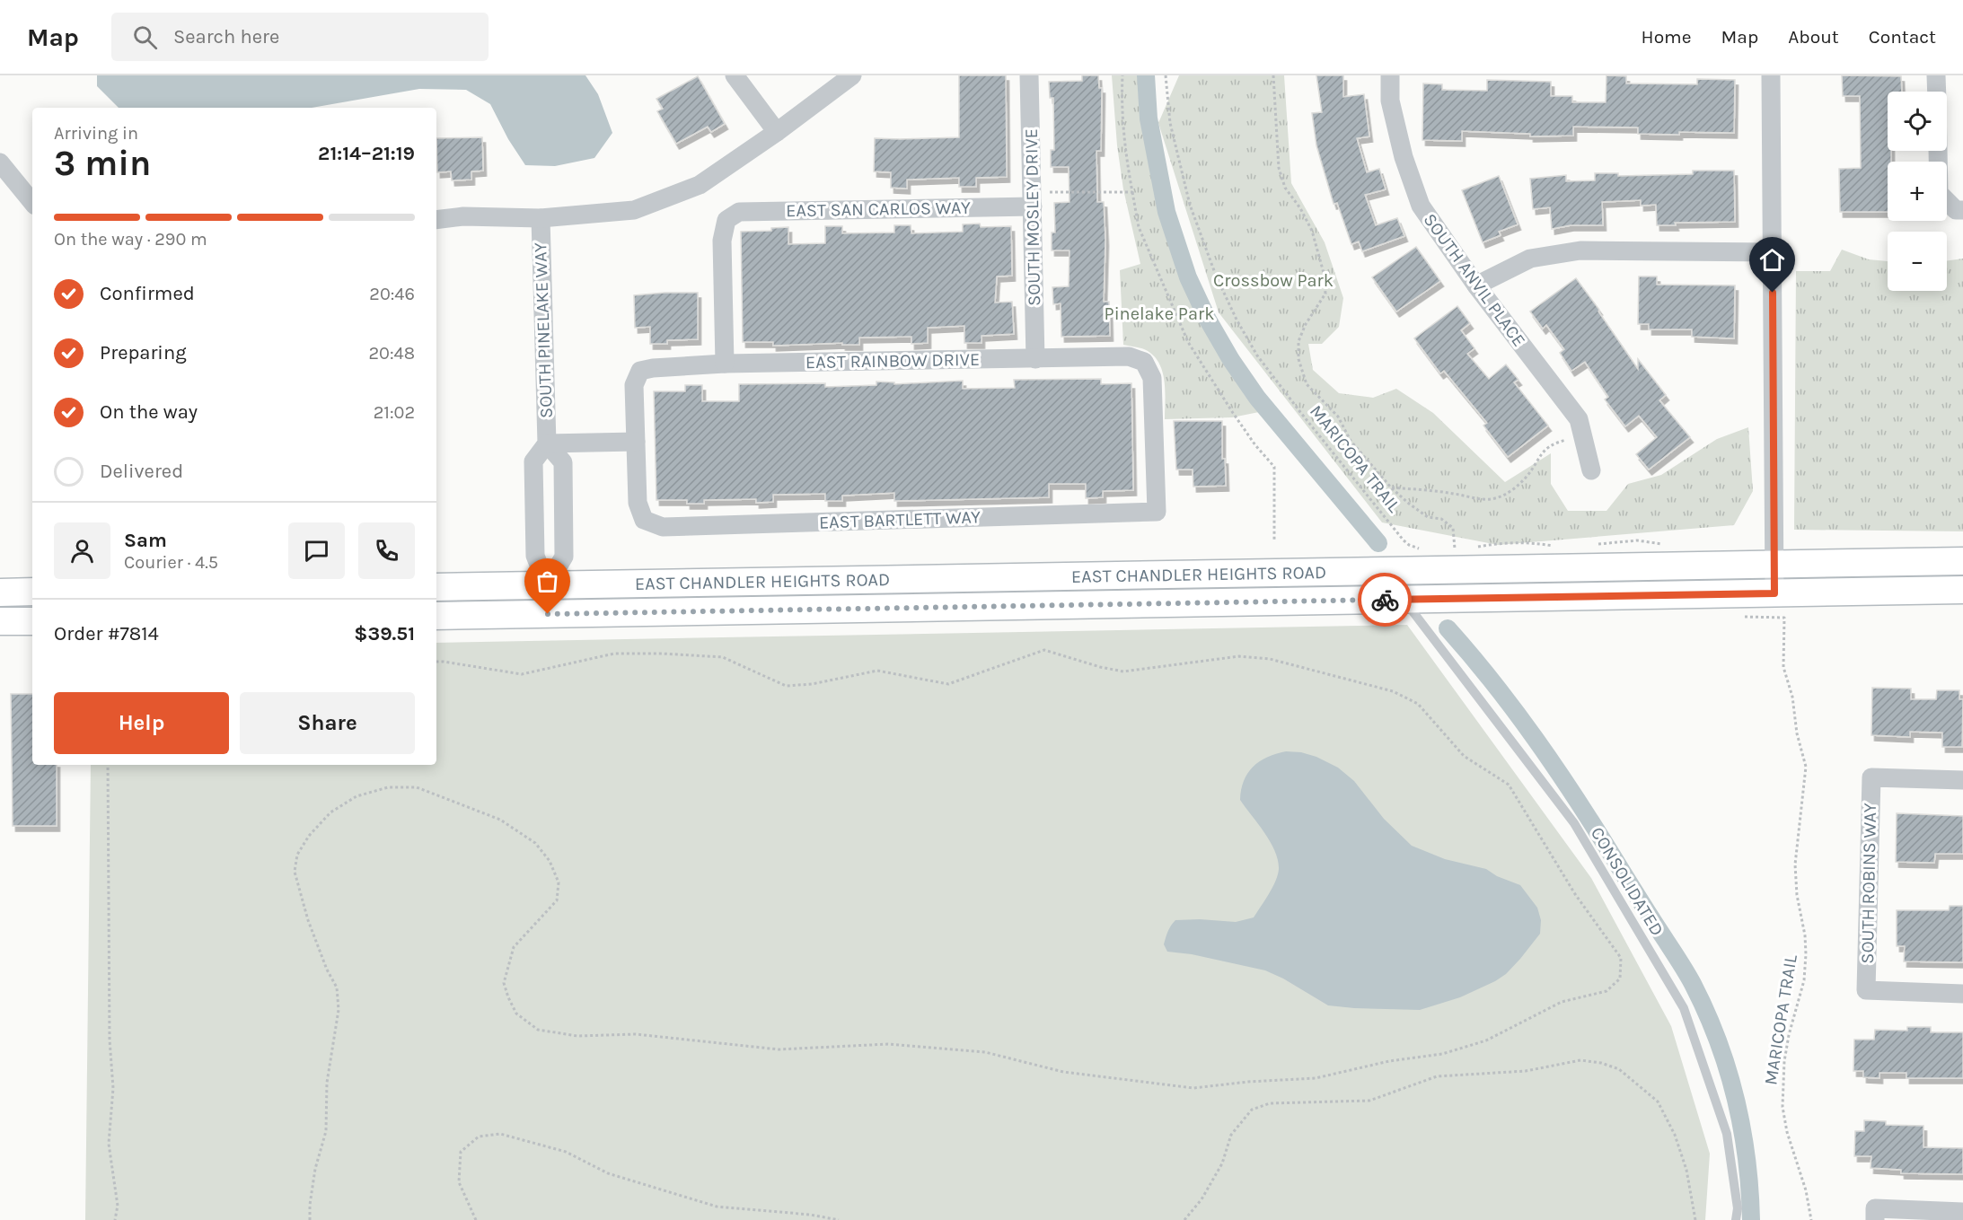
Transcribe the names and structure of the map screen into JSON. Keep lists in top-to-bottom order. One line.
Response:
{"streets":{"main road":["EAST CHANDLER HEIGHTS ROAD"],"street":["EAST SAN CARLOS WAY","SOUTH MOSLEY DRIVE","SOUTH ANVIL PLACE","SOUTH PINELAKE WAY","EAST RAINBOW DRIVE","EAST BARTLETT WAY","SOUTH ROBINS WAY"],"lane":["CONSOLIDATED"],"path":["MARICOPA TRAIL"]},"crossings":[["EAST SAN CARLOS WAY","SOUTH MOSLEY DRIVE"],["EAST SAN CARLOS WAY","EAST RAINBOW DRIVE"],["SOUTH MOSLEY DRIVE","EAST RAINBOW DRIVE"],["SOUTH PINELAKE WAY","EAST CHANDLER HEIGHTS ROAD"],["EAST RAINBOW DRIVE","EAST BARTLETT WAY"],["MARICOPA TRAIL","EAST CHANDLER HEIGHTS ROAD"],["EAST CHANDLER HEIGHTS ROAD","CONSOLIDATED"]],"parks":["Crossbow Park","Pinelake Park"],"page":{"header":"Map","search":"Search here","nav":["Home","Map","About","Contact"],"map_buttons":["+","−"],"heading":["3 min","Arriving in","21:14–21:19"],"panel":["Sam","Courier · 4.5","Order #7814","$39.51"],"bar":"On the way · 290 m","list":[["Confirmed","20:46"],["Preparing","20:48"],["On the way","21:02"],"Delivered"],"buttons":["Help","Share"]}}
